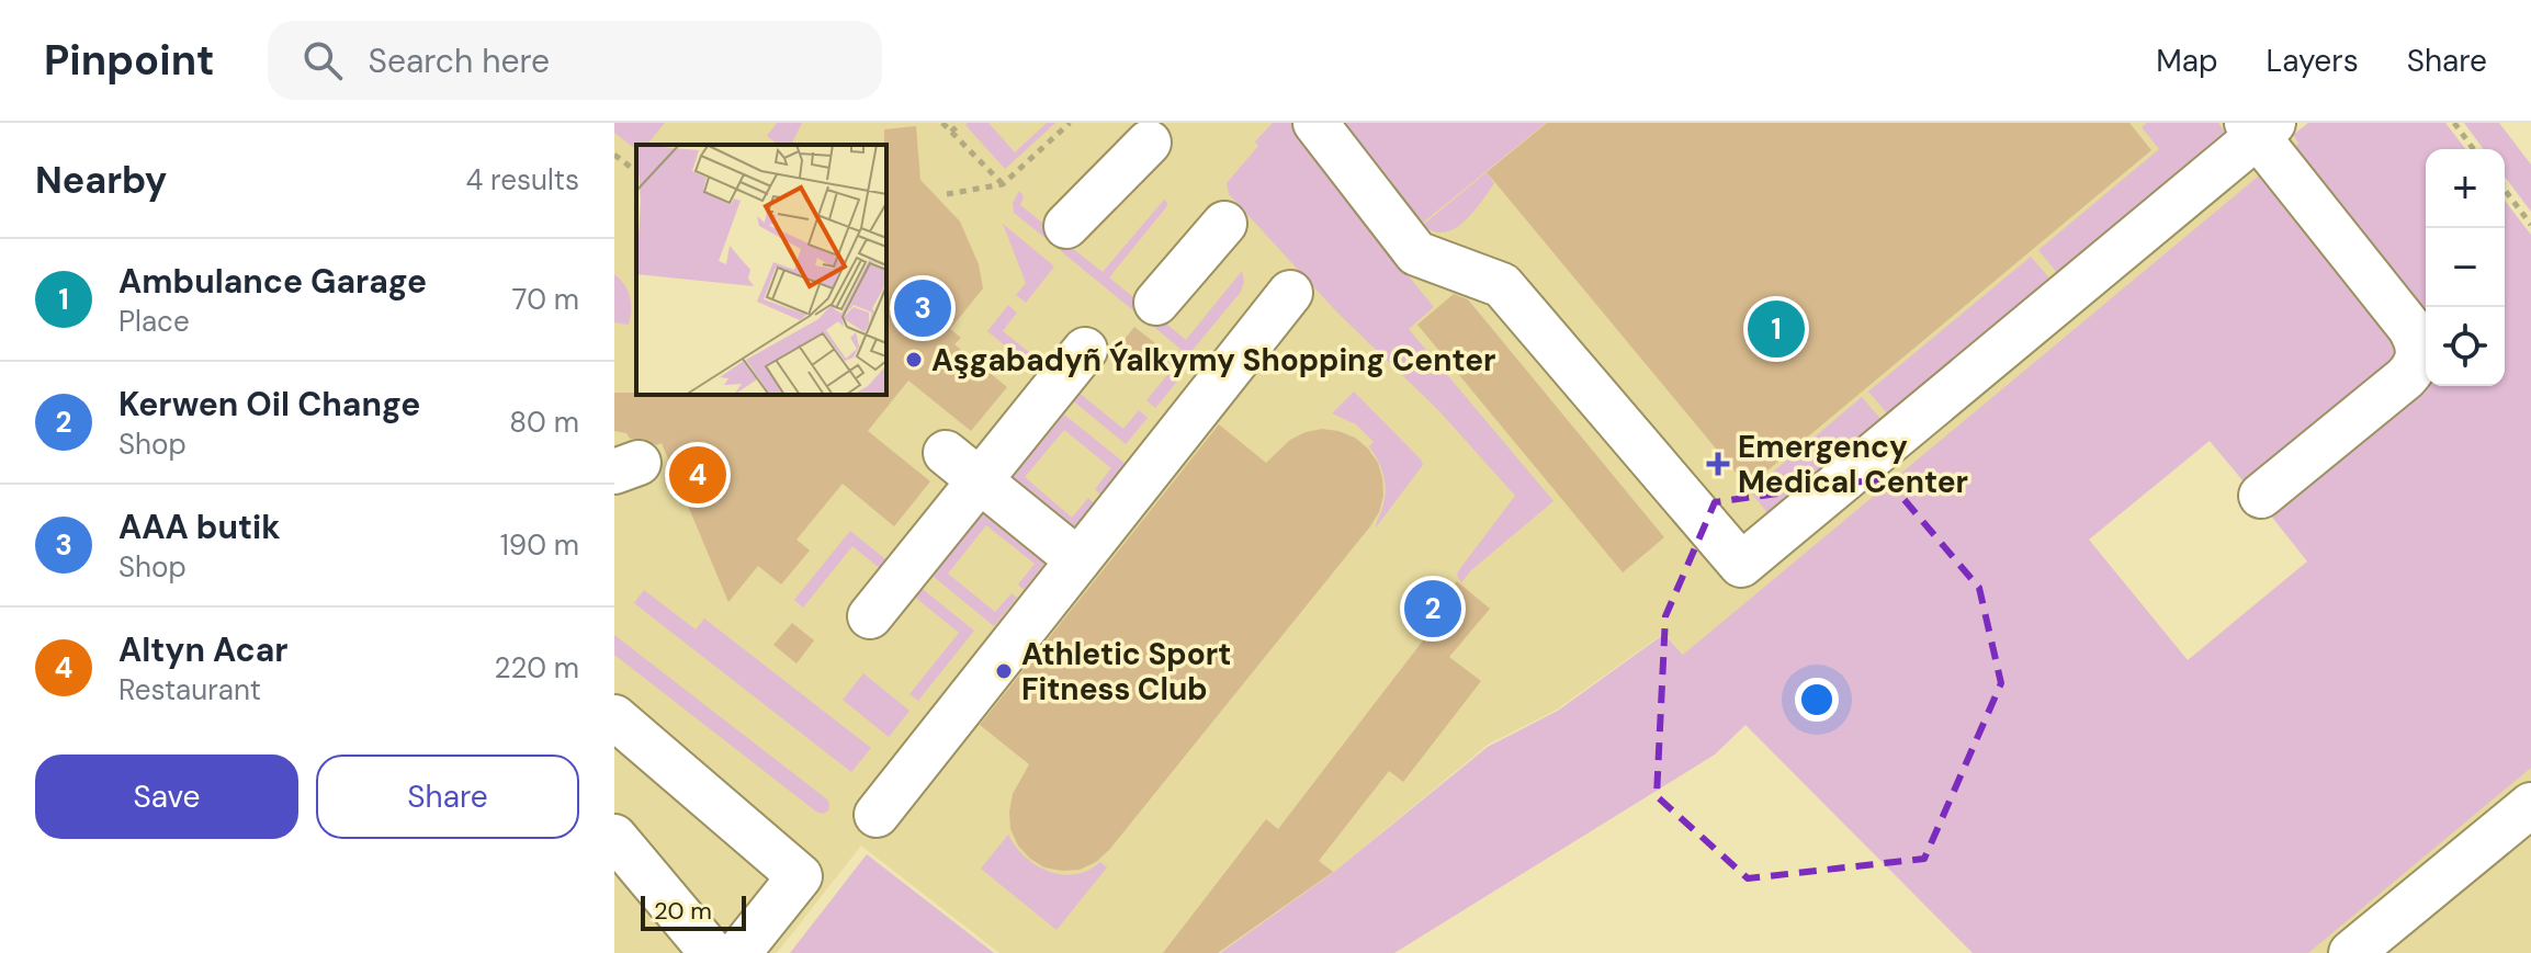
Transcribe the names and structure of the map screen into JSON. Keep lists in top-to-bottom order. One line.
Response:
{"places":{"other":["Aşgabadyñ Ýalkymy Shopping Center","Athletic Sport Fitness Club"],"health":["Emergency Medical Center"]},"scale_bar":"20 m","page":{"header":"Pinpoint","search":"Search here","nav":["Map","Layers","Share"],"heading":["Nearby","4 results"],"map_buttons":["+","−"],"list":[{"mark":"1","name":"Ambulance Garage","note":"Place","value":"70 m"},{"mark":"2","name":"Kerwen Oil Change","note":"Shop","value":"80 m"},{"mark":"3","name":"AAA butik","note":"Shop","value":"190 m"},{"mark":"4","name":"Altyn Acar","note":"Restaurant","value":"220 m"}],"pins":["3","1","4","2"],"buttons":["Save","Share"],"scale":"20 m"}}
